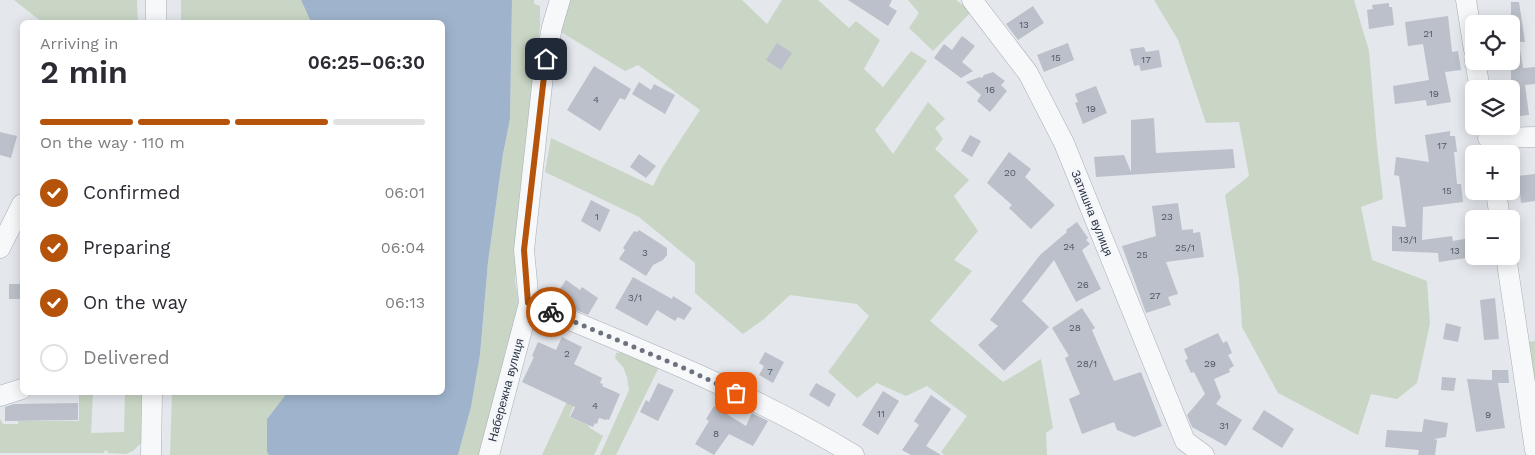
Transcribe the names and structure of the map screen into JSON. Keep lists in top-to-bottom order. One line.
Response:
{"streets":{"street":["Затишна вулиця","Набережна вулиця"]},"house_numbers":["13","21","15","17","16","19","4","19","17","20","15","1","23","13/1","24","25/1","13","3","25","26","27","3/1","28","2","28/1","29","7","4","11","9","31","8"],"page":{"map_buttons":["+","−"],"heading":["2 min","Arriving in","06:25–06:30"],"bar":"On the way · 110 m","list":[["Confirmed","06:01"],["Preparing","06:04"],["On the way","06:13"],"Delivered"]}}
